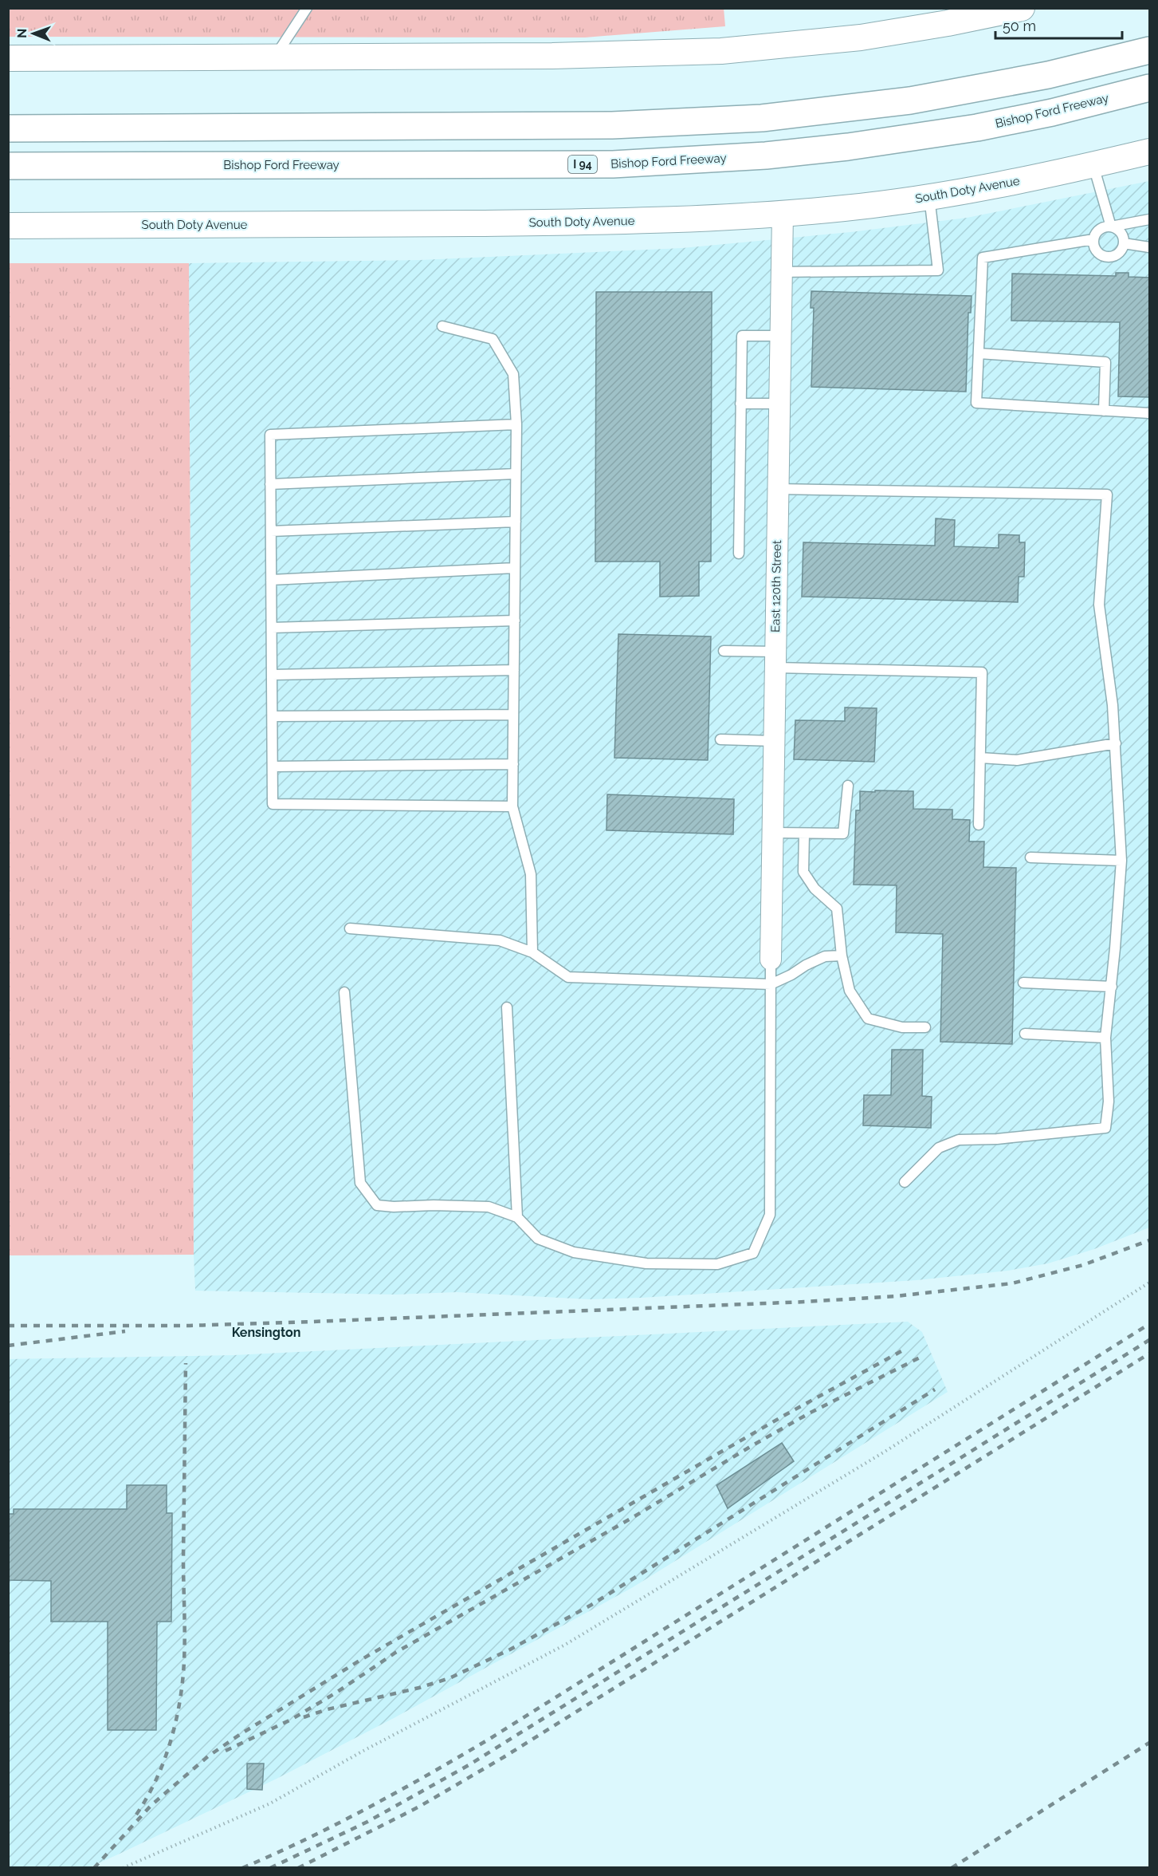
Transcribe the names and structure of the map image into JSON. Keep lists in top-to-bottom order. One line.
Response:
{"streets":{"highway":["Bishop Ford Freeway","I 94"],"street":["South Doty Avenue","East 120th Street"]},"crossings":[["South Doty Avenue","East 120th Street"]],"districts":["Kensington"],"scale_bar":"50 m","north":"left"}
